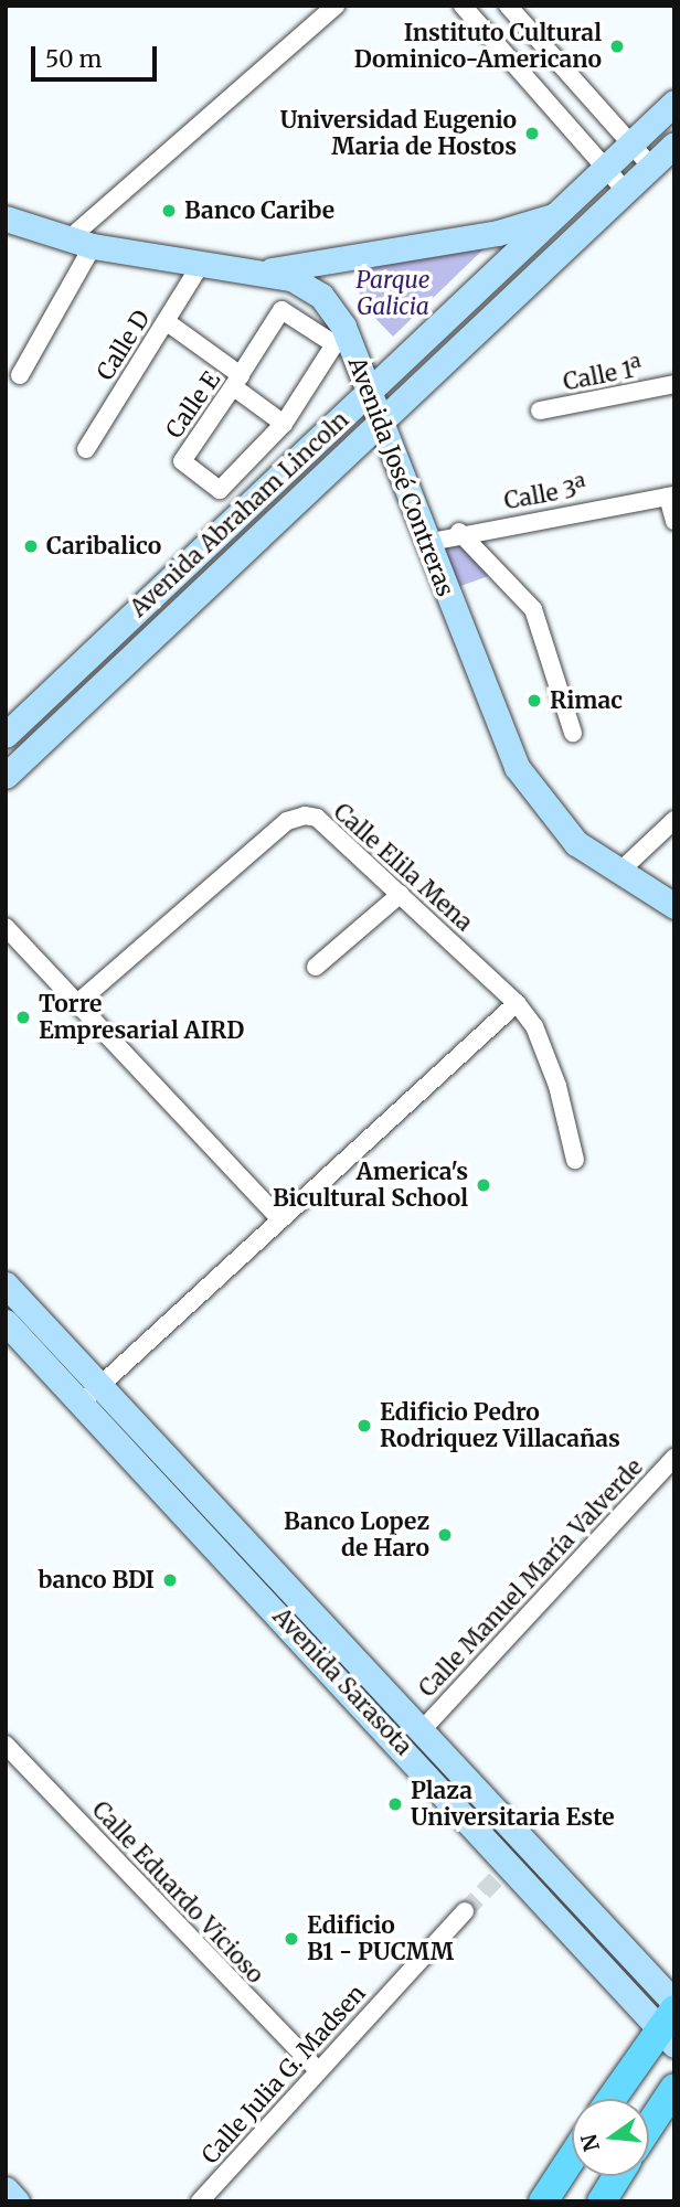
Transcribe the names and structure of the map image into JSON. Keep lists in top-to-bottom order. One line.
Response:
{"streets":{"main road":["Avenida José Contreras","Avenida Abraham Lincoln","Avenida Sarasota"],"street":["Calle D","Calle 1ª","Calle E","Calle 3ª","Calle Elila Mena","Calle Manuel María Valverde","Calle Eduardo Vicioso","Calle Julia G. Madsen"]},"crossings":[["Calle D","Calle E"],["Calle D","Avenida José Contreras"],["Avenida José Contreras","Calle 3ª"],["Avenida José Contreras","Avenida Abraham Lincoln"],["Calle Manuel María Valverde","Avenida Sarasota"],["Calle Eduardo Vicioso","Calle Julia G. Madsen"]],"parks":["Parque Galicia"],"places":["Instituto Cultural Dominico-Americano","Universidad Eugenio Maria de Hostos","Banco Caribe","Caribalico","Rimac","Torre Empresarial AIRD","America's Bicultural School","Edificio Pedro Rodriquez Villacañas","Banco Lopez de Haro","banco BDI","Plaza Universitaria Este","Edificio B1 - PUCMM"],"scale_bar":"50 m","north":"left"}
